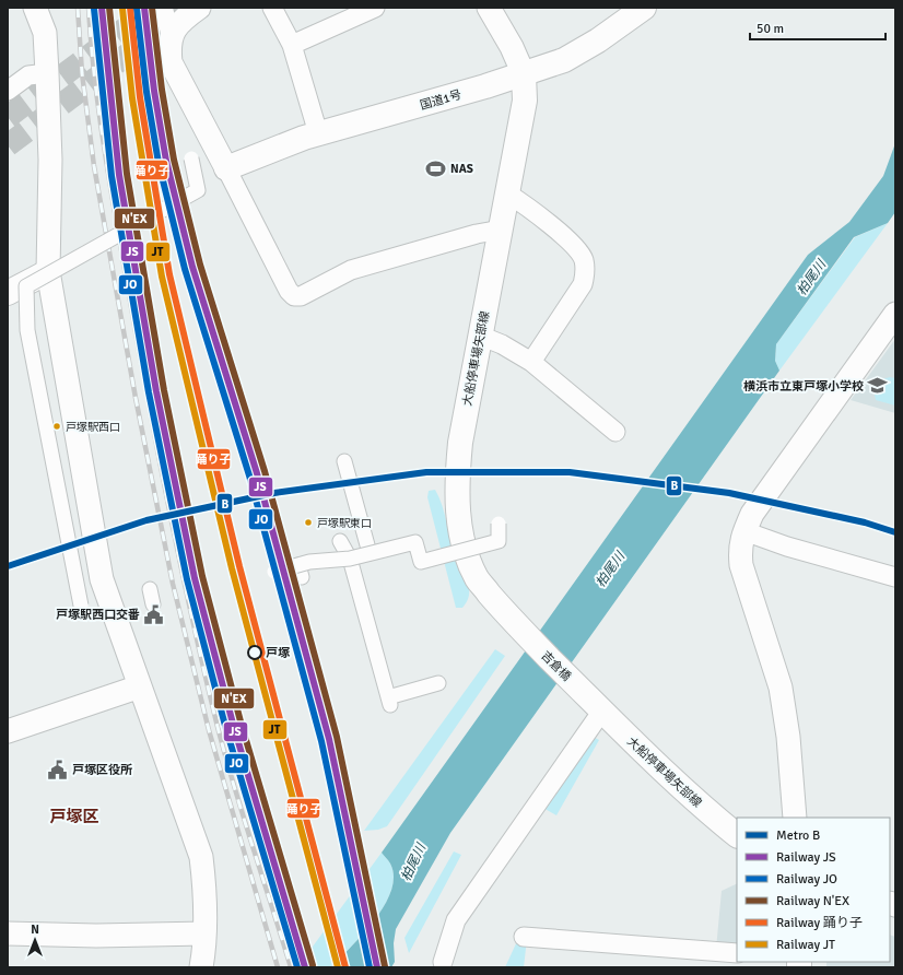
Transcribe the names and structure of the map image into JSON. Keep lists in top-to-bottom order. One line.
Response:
{"streets":{"main road":["国道1号","大船停車場矢部線","吉倉橋"]},"crossings":[["国道1号","大船停車場矢部線"],["大船停車場矢部線","吉倉橋"]],"districts":["戸塚区"],"water":["柏尾川"],"places":{"sports":["NAS"],"school or university":["横浜市立東戸塚小学校"],"other":["戸塚駅西口","戸塚駅東口","戸塚"],"public building":["戸塚駅西口交番","戸塚区役所"]},"lines":["rail line JS","rail line N'EX","rail line 踊り子","rail line JO","rail line JT","metro line B"],"legend":["Metro B","Railway JS","Railway JO","Railway N'EX","Railway 踊り子","Railway JT"],"scale_bar":"50 m","north":"top"}
